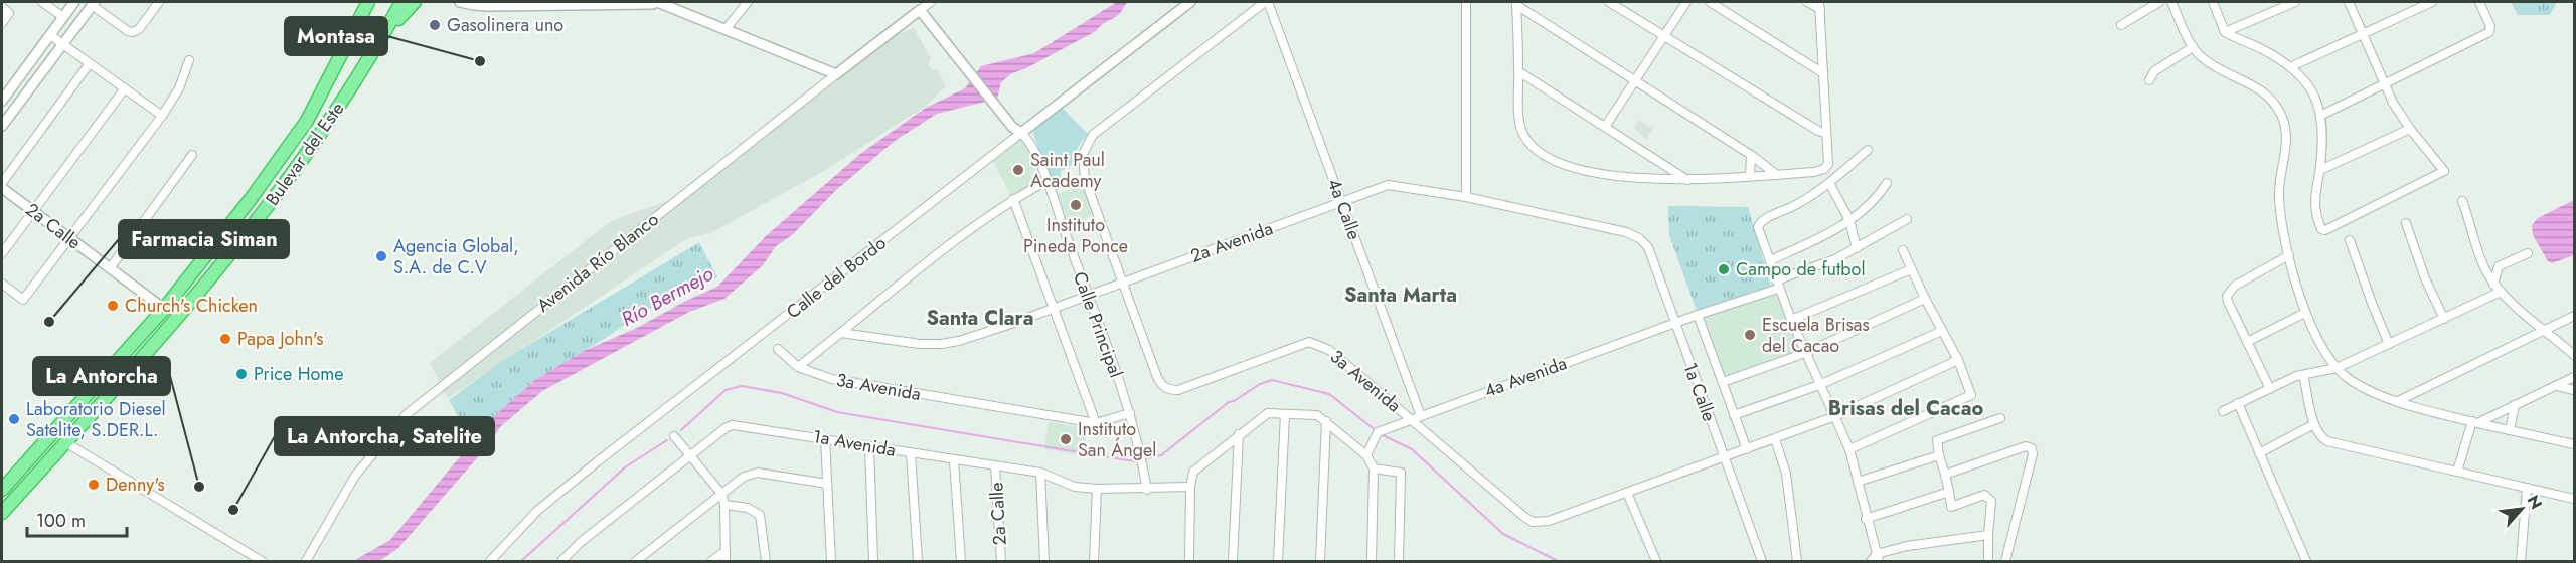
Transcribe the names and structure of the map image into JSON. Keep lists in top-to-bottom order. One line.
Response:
{"streets":{"highway":["Bulevar del Este"],"street":["4a Calle","2a Calle","2a Avenida","Avenida Río Blanco","Calle del Bordo","Calle Principal","4a Avenida","3a Avenida","1a Calle","1a Avenida"]},"crossings":[["Bulevar del Este","2a Calle"],["4a Calle","2a Avenida"],["4a Calle","4a Avenida"],["2a Calle","1a Avenida"],["2a Avenida","Calle Principal"],["2a Avenida","3a Avenida"],["2a Avenida","1a Calle"],["Calle del Bordo","Calle Principal"],["Calle Principal","3a Avenida"],["Calle Principal","1a Avenida"],["4a Avenida","3a Avenida"],["4a Avenida","1a Calle"]],"districts":["Santa Marta","Santa Clara","Brisas del Cacao"],"water":["Río Bermejo"],"places":["Gasolinera uno","Montasa","Saint Paul Academy","Instituto Pineda Ponce","Agencia Global, S.A. de C.V","Campo de futbol","Church's Chicken","Farmacia Siman","Escuela Brisas del Cacao","Papa John's","Price Home","Laboratorio Diesel Satelite, S.DER.L.","Instituto San Ángel","Denny's","La Antorcha","La Antorcha, Satelite"],"scale_bar":"100 m","north":"top right"}
